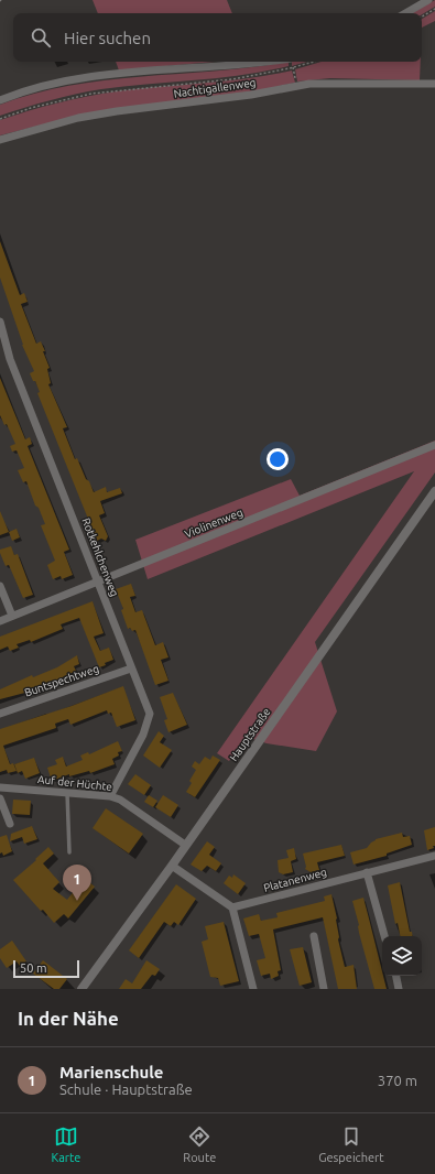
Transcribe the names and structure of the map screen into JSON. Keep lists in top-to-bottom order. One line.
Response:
{"streets":{"street":["Nachtigallenweg","Violinenweg","Rotkehlchenweg","Buntspechtweg","Hauptstraße","Auf der Hüchte","Platanenweg"]},"crossings":[["Violinenweg","Rotkehlchenweg"],["Rotkehlchenweg","Buntspechtweg"],["Rotkehlchenweg","Auf der Hüchte"],["Hauptstraße","Auf der Hüchte"]],"scale_bar":"50 m","page":{"search":"Hier suchen","pins":"1","scale":"50 m","heading":"In der Nähe","list":[{"mark":"1","name":"Marienschule","note":"Schule · Hauptstraße","value":"370 m"}],"nav":["Karte","Route","Gespeichert"]}}
